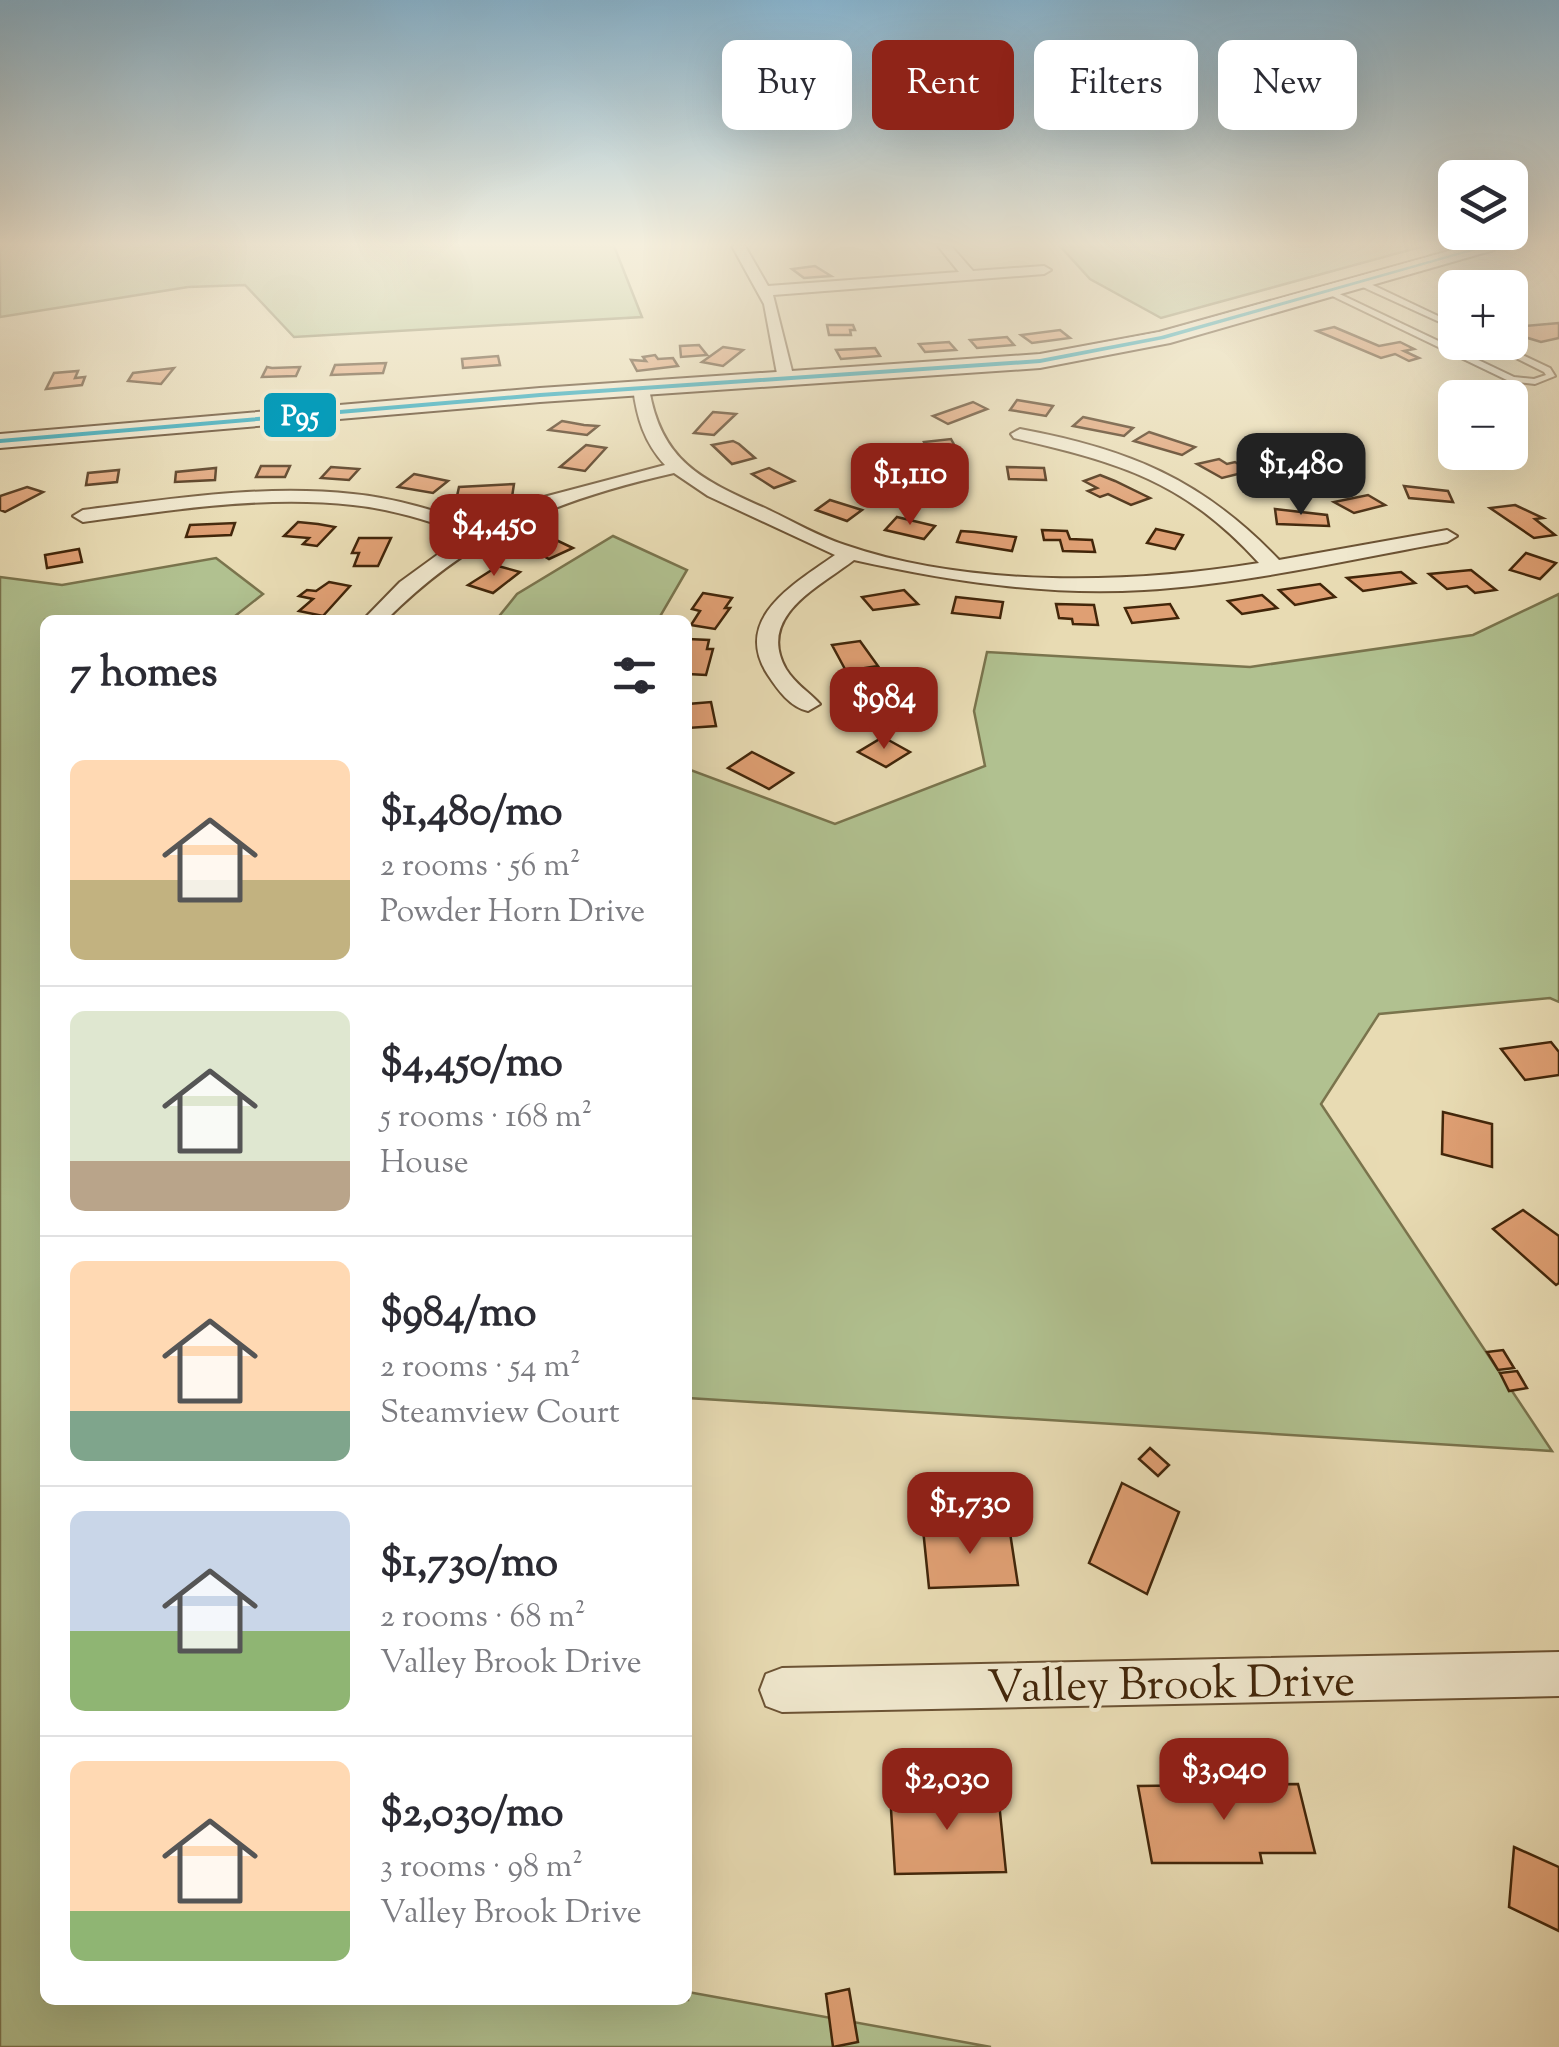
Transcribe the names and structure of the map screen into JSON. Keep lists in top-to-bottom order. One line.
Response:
{"streets":{"street":["Valley Brook Drive"]},"lines":["transit line P95"],"page":{"chip":["Buy","Rent","Filters","New"],"map_buttons":["+","−"],"price":["$1,480","$1,110","$4,450","$984","$1,730","$3,040","$2,030"],"heading":"7 homes","list":[{"name":"$1,480/mo","note":"2 rooms · 56 m² · Powder Horn Drive"},{"name":"$4,450/mo","note":"5 rooms · 168 m² · House"},{"name":"$984/mo","note":"2 rooms · 54 m² · Steamview Court"},{"name":"$1,730/mo","note":"2 rooms · 68 m² · Valley Brook Drive"},{"name":"$2,030/mo","note":"3 rooms · 98 m² · Valley Brook Drive"}]}}
